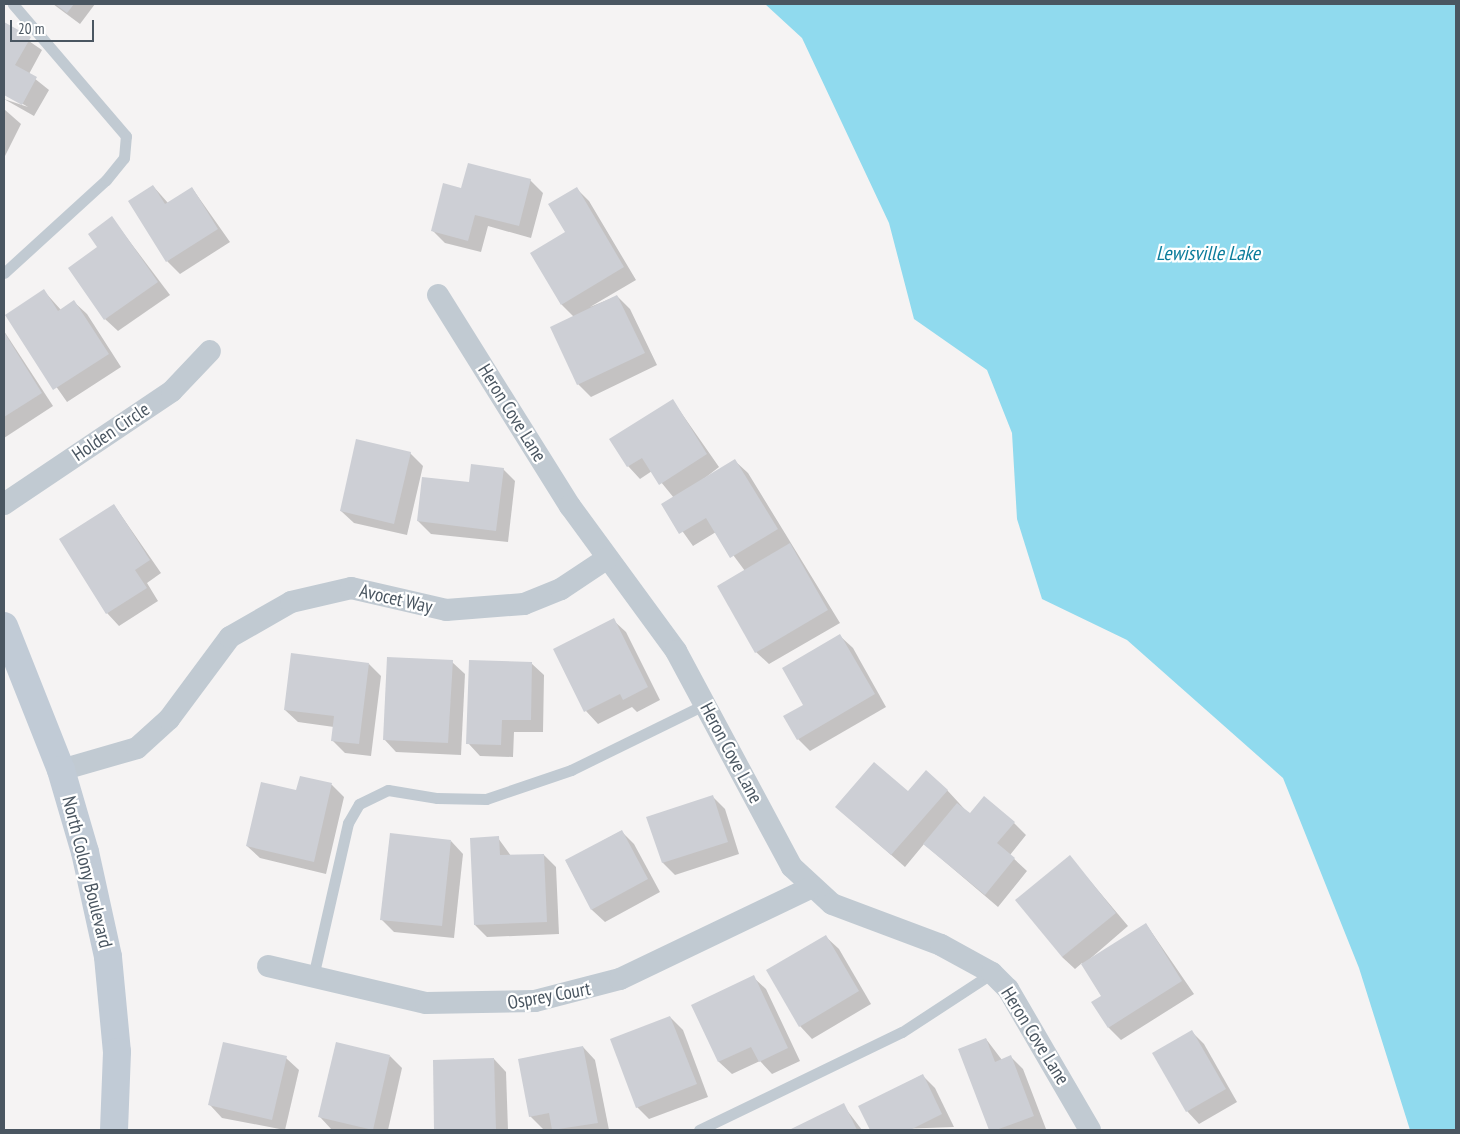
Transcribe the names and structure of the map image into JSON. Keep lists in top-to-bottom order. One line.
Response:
{"streets":{"main road":["North Colony Boulevard"],"street":["Heron Cove Lane","Holden Circle","Avocet Way","Osprey Court"]},"crossings":[["Heron Cove Lane","Avocet Way"],["Heron Cove Lane","Osprey Court"],["Avocet Way","North Colony Boulevard"]],"water":["Lewisville Lake"],"scale_bar":"20 m"}
